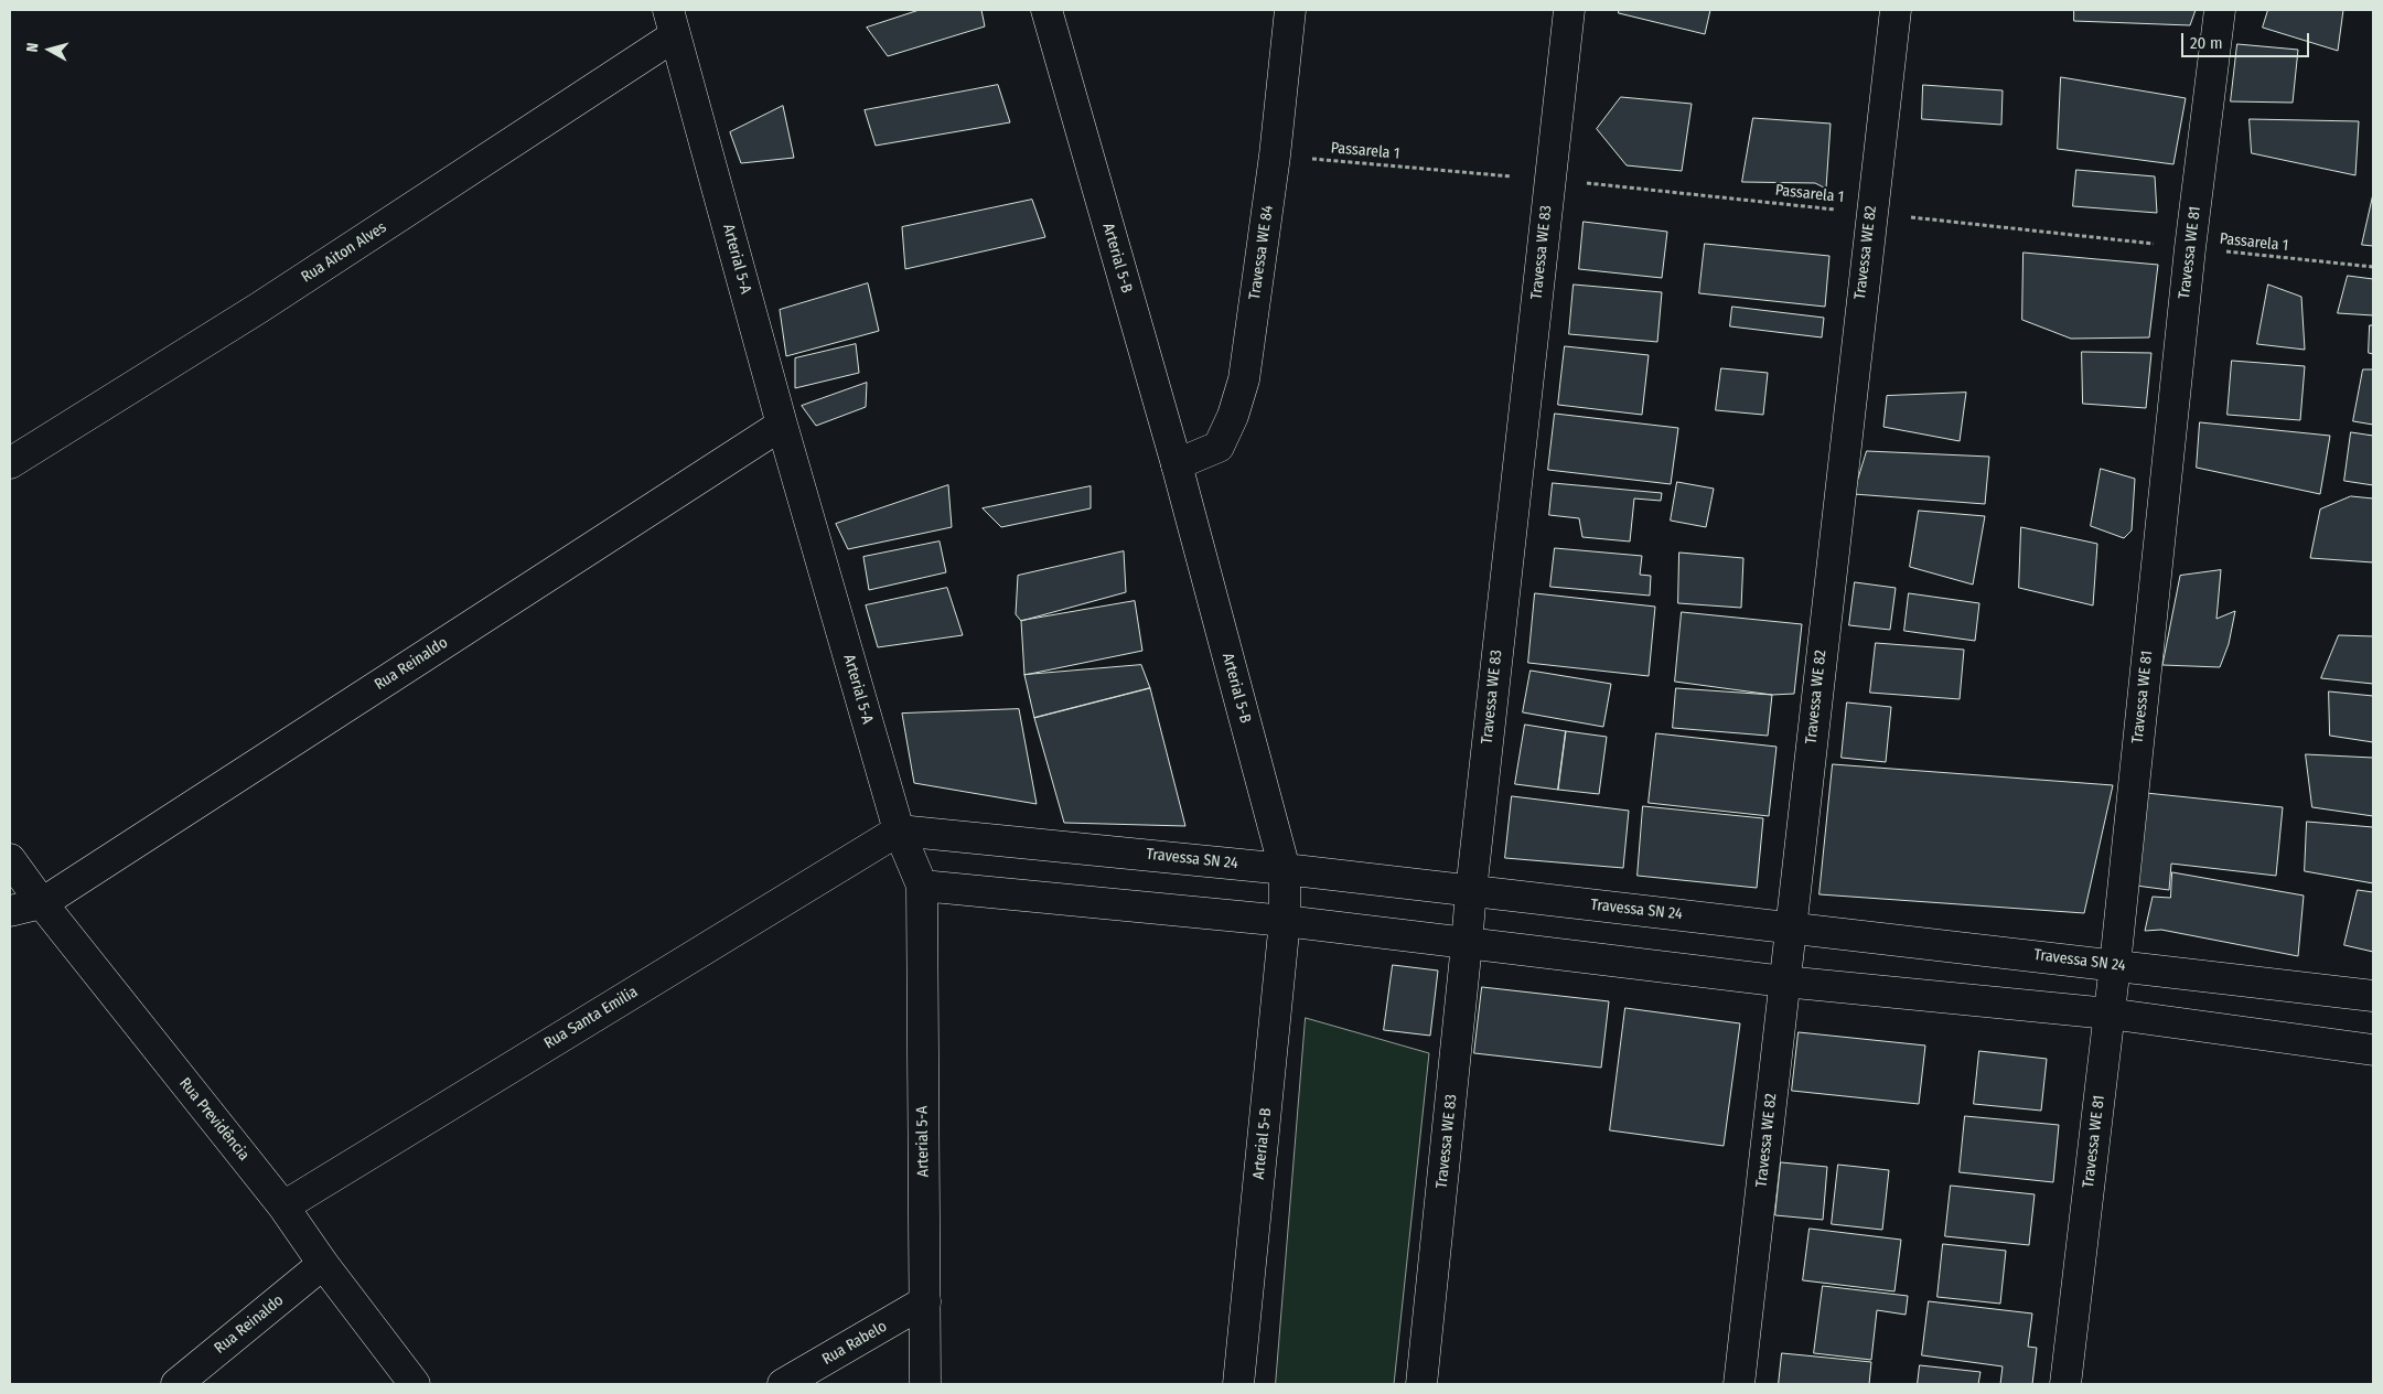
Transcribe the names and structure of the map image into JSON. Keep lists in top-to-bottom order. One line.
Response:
{"streets":{"street":["Rua Aiton Alves","Travessa WE 84","Travessa WE 83","Travessa WE 82","Travessa WE 81","Arterial 5-B","Arterial 5-A","Rua Reinaldo","Travessa SN 24","Rua Santa Emilia","Rua Previdência","Rua Rabelo"],"path":["Passarela 1"]},"crossings":[["Passarela 1","Travessa WE 84"],["Passarela 1","Travessa WE 83"],["Passarela 1","Travessa WE 82"],["Passarela 1","Travessa WE 81"],["Rua Aiton Alves","Arterial 5-A"],["Travessa WE 84","Arterial 5-B"],["Travessa WE 83","Travessa SN 24"],["Travessa WE 82","Travessa SN 24"],["Travessa WE 81","Travessa SN 24"],["Arterial 5-B","Travessa SN 24"],["Arterial 5-A","Rua Reinaldo"],["Arterial 5-A","Travessa SN 24"],["Arterial 5-A","Rua Santa Emilia"],["Arterial 5-A","Rua Rabelo"],["Rua Reinaldo","Rua Previdência"],["Travessa SN 24","Rua Santa Emilia"],["Rua Santa Emilia","Rua Previdência"]],"scale_bar":"20 m","north":"left"}
